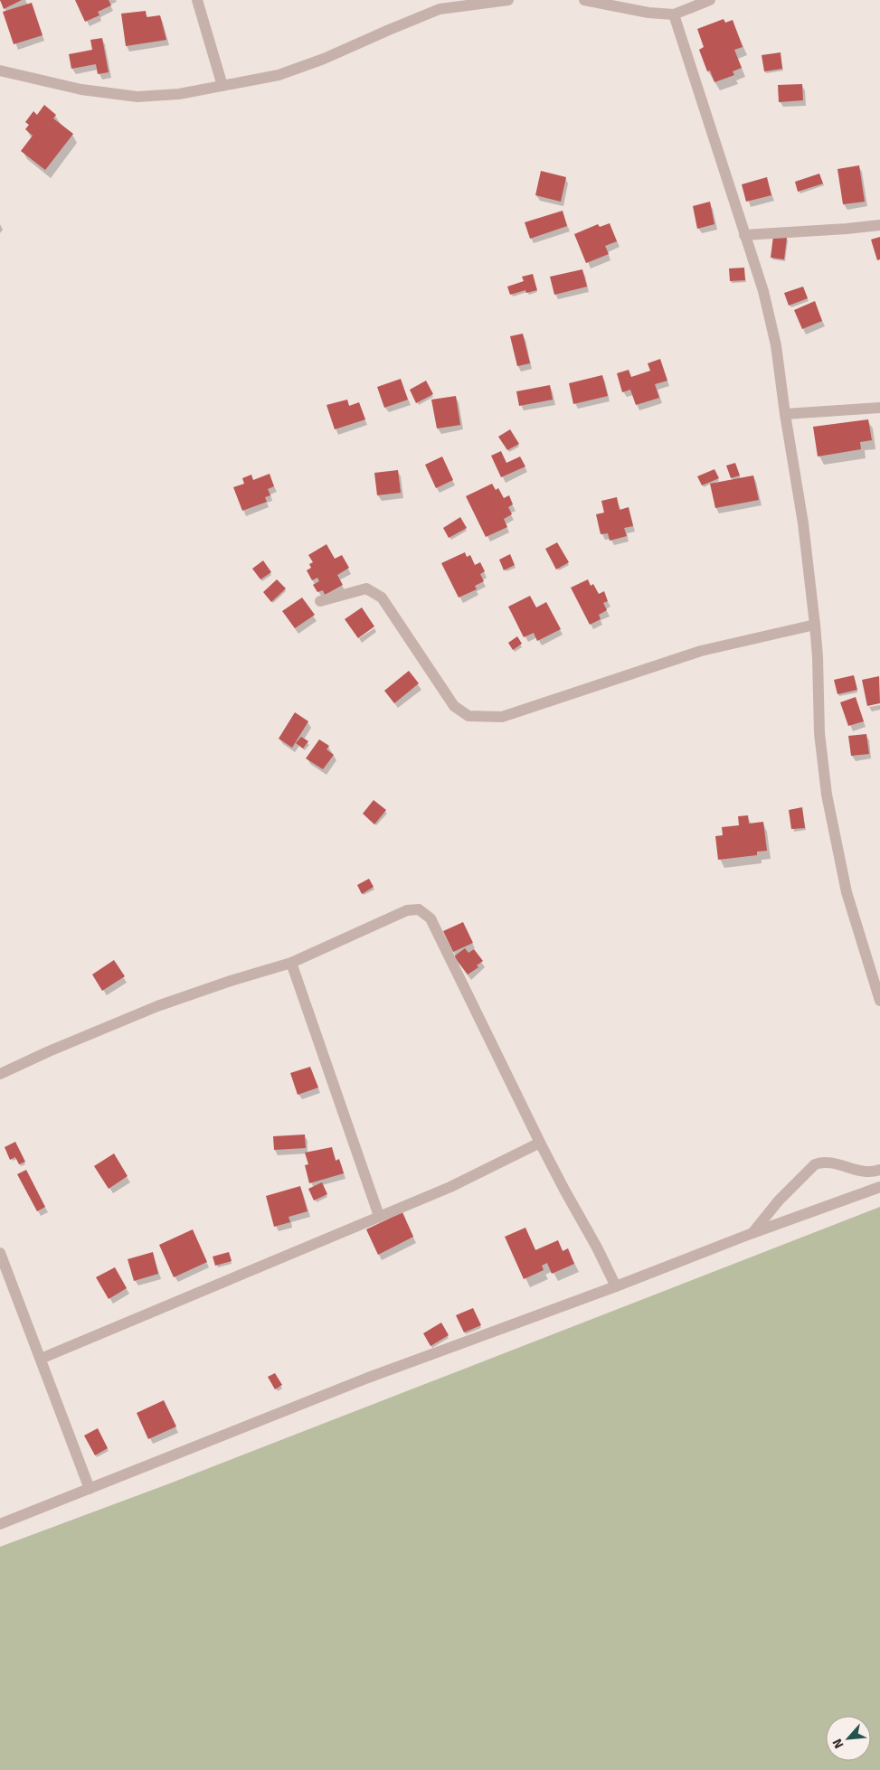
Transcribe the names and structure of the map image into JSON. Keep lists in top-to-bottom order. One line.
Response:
{"north":"bottom left"}
